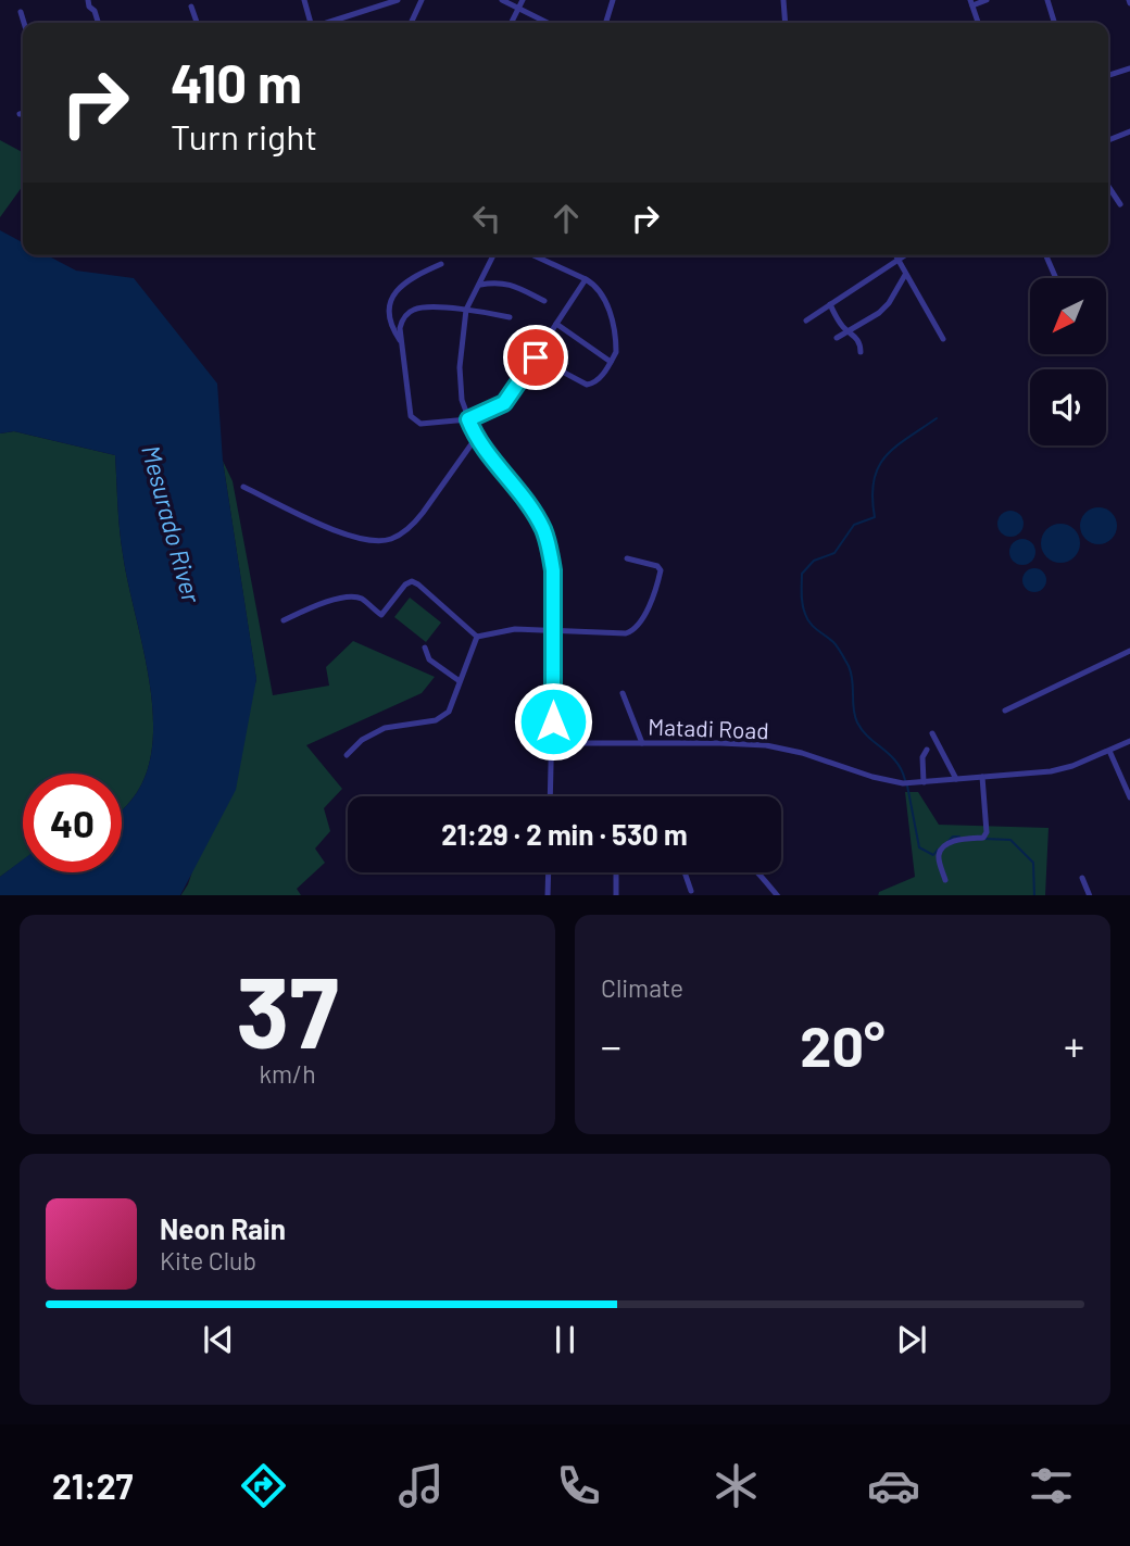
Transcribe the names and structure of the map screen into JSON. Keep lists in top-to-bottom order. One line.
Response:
{"streets":{"street":["Matadi Road"]},"water":["Mesurado River"],"north":"bottom left","page":{"turn":["410 m","Turn right"],"limit":"40","trip":"21:29 · 2 min · 530 m","tile":[["37","km/h"],"Climate"],"heat":["−","20°","+"],"song":["Neon Rain","Kite Club"],"tabs":"21:27"}}
